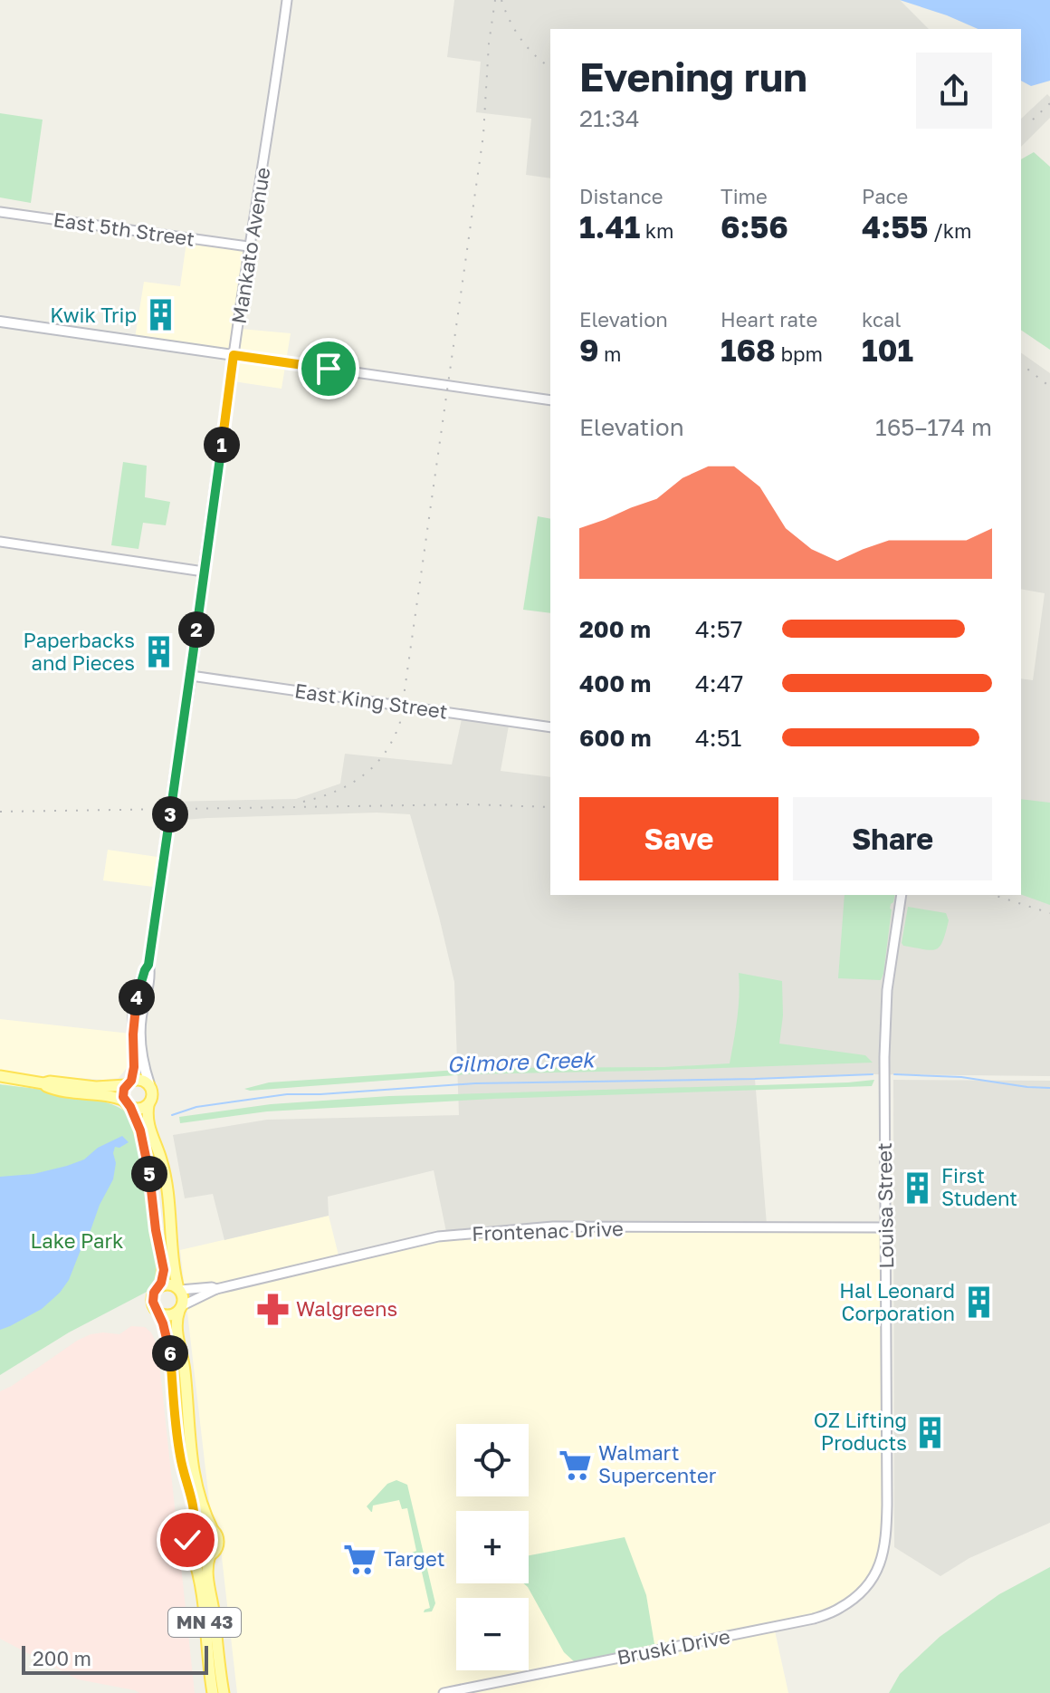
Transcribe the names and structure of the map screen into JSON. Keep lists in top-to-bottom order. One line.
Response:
{"streets":{"main road":["Mankato Avenue","MN 43"],"street":["East 5th Street","East King Street","Louisa Street","Frontenac Drive","Bruski Drive"]},"crossings":[["East 5th Street","Mankato Avenue"],["Mankato Avenue","East King Street"],["Mankato Avenue","Frontenac Drive"],["Louisa Street","Frontenac Drive"],["Louisa Street","Bruski Drive"]],"water":["Gilmore Creek"],"parks":["Lake Park"],"places":{"building":["Kwik Trip","Paperbacks and Pieces","First Student","Hal Leonard Corporation","OZ Lifting Products"],"pharmacy":["Walgreens"],"supermarket":["Walmart Supercenter","Target"]},"scale_bar":"200 m","page":{"heading":["Evening run","21:34"],"stats":[["Distance","1.41 km"],["Time","6:56"],["Pace","4:55 /km"],["Elevation","9 m"],["Heart rate","168 bpm"],["kcal","101"]],"chart":["Elevation","165–174 m"],"pins":["1","2","3","4","5","6"],"list":[{"name":"200 m","note":"4:57"},{"name":"400 m","note":"4:47"},{"name":"600 m","note":"4:51"}],"buttons":["Save","Share"],"map_buttons":["+","−"],"scale":"200 m"}}
